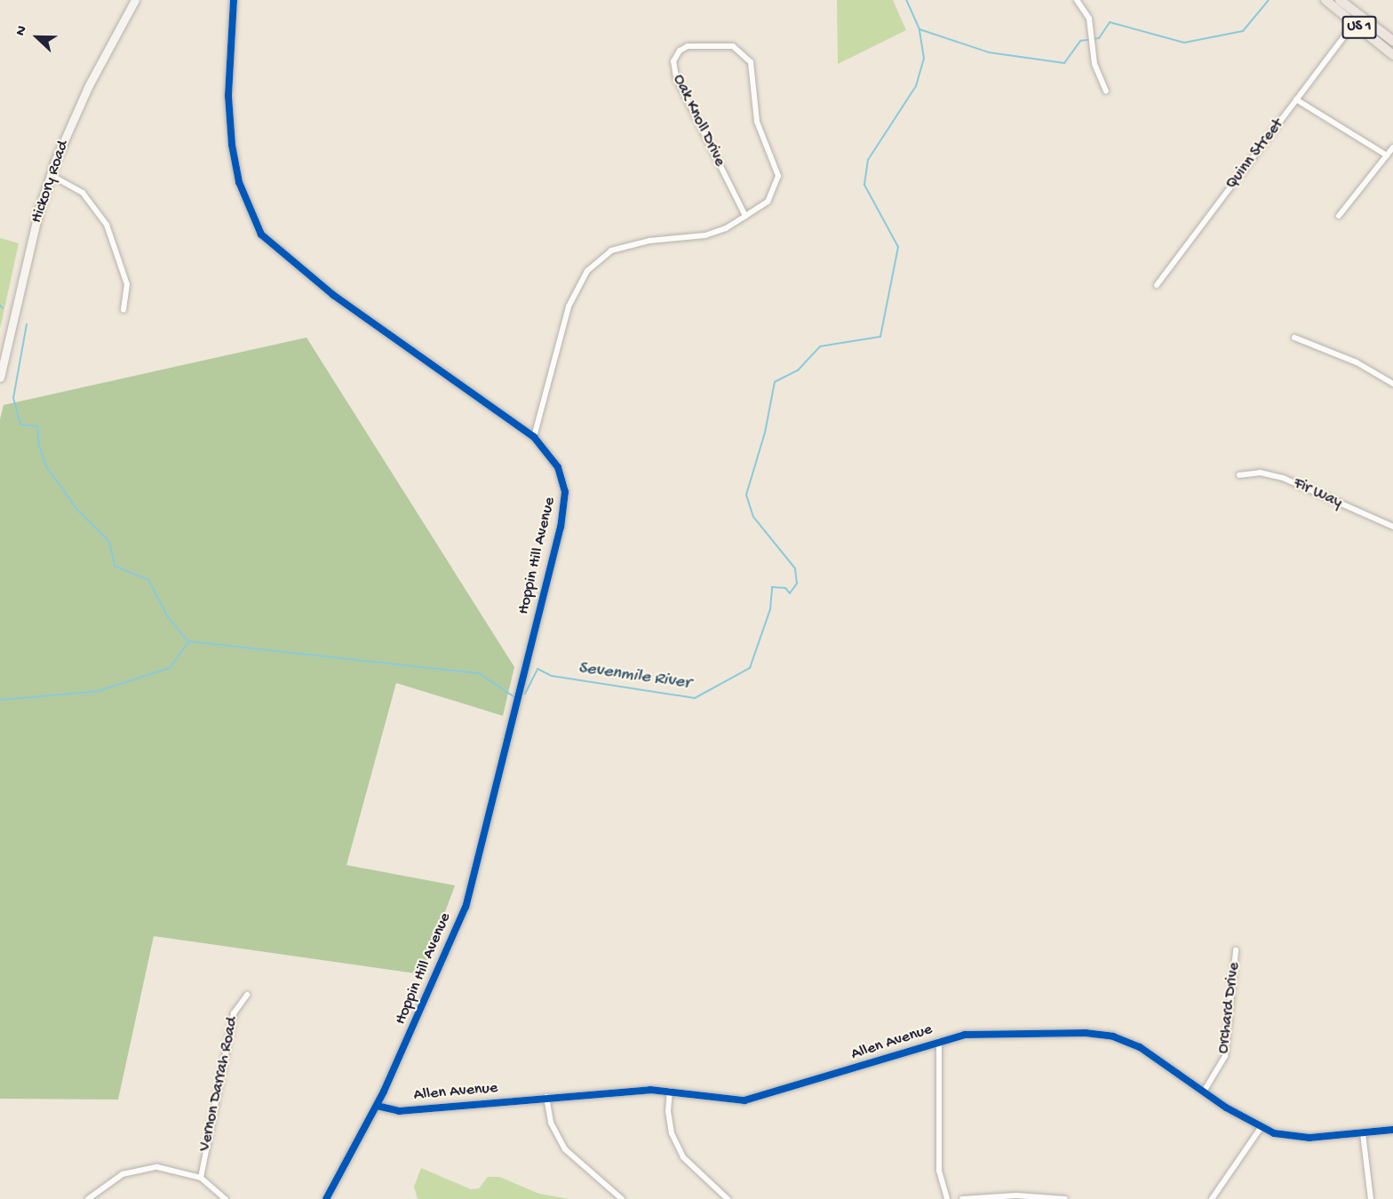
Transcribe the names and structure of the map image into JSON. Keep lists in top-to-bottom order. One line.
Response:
{"streets":{"main road":["US 1","Hickory Road"],"street":["Oak Knoll Drive","Quinn Street","Fir Way","Hoppin Hill Avenue","Orchard Drive","Allen Avenue","Vernon Darrah Road"]},"crossings":[["US 1","Quinn Street"],["Oak Knoll Drive","Hoppin Hill Avenue"],["Hoppin Hill Avenue","Allen Avenue"],["Orchard Drive","Allen Avenue"]],"water":["Sevenmile River"],"north":"left"}
